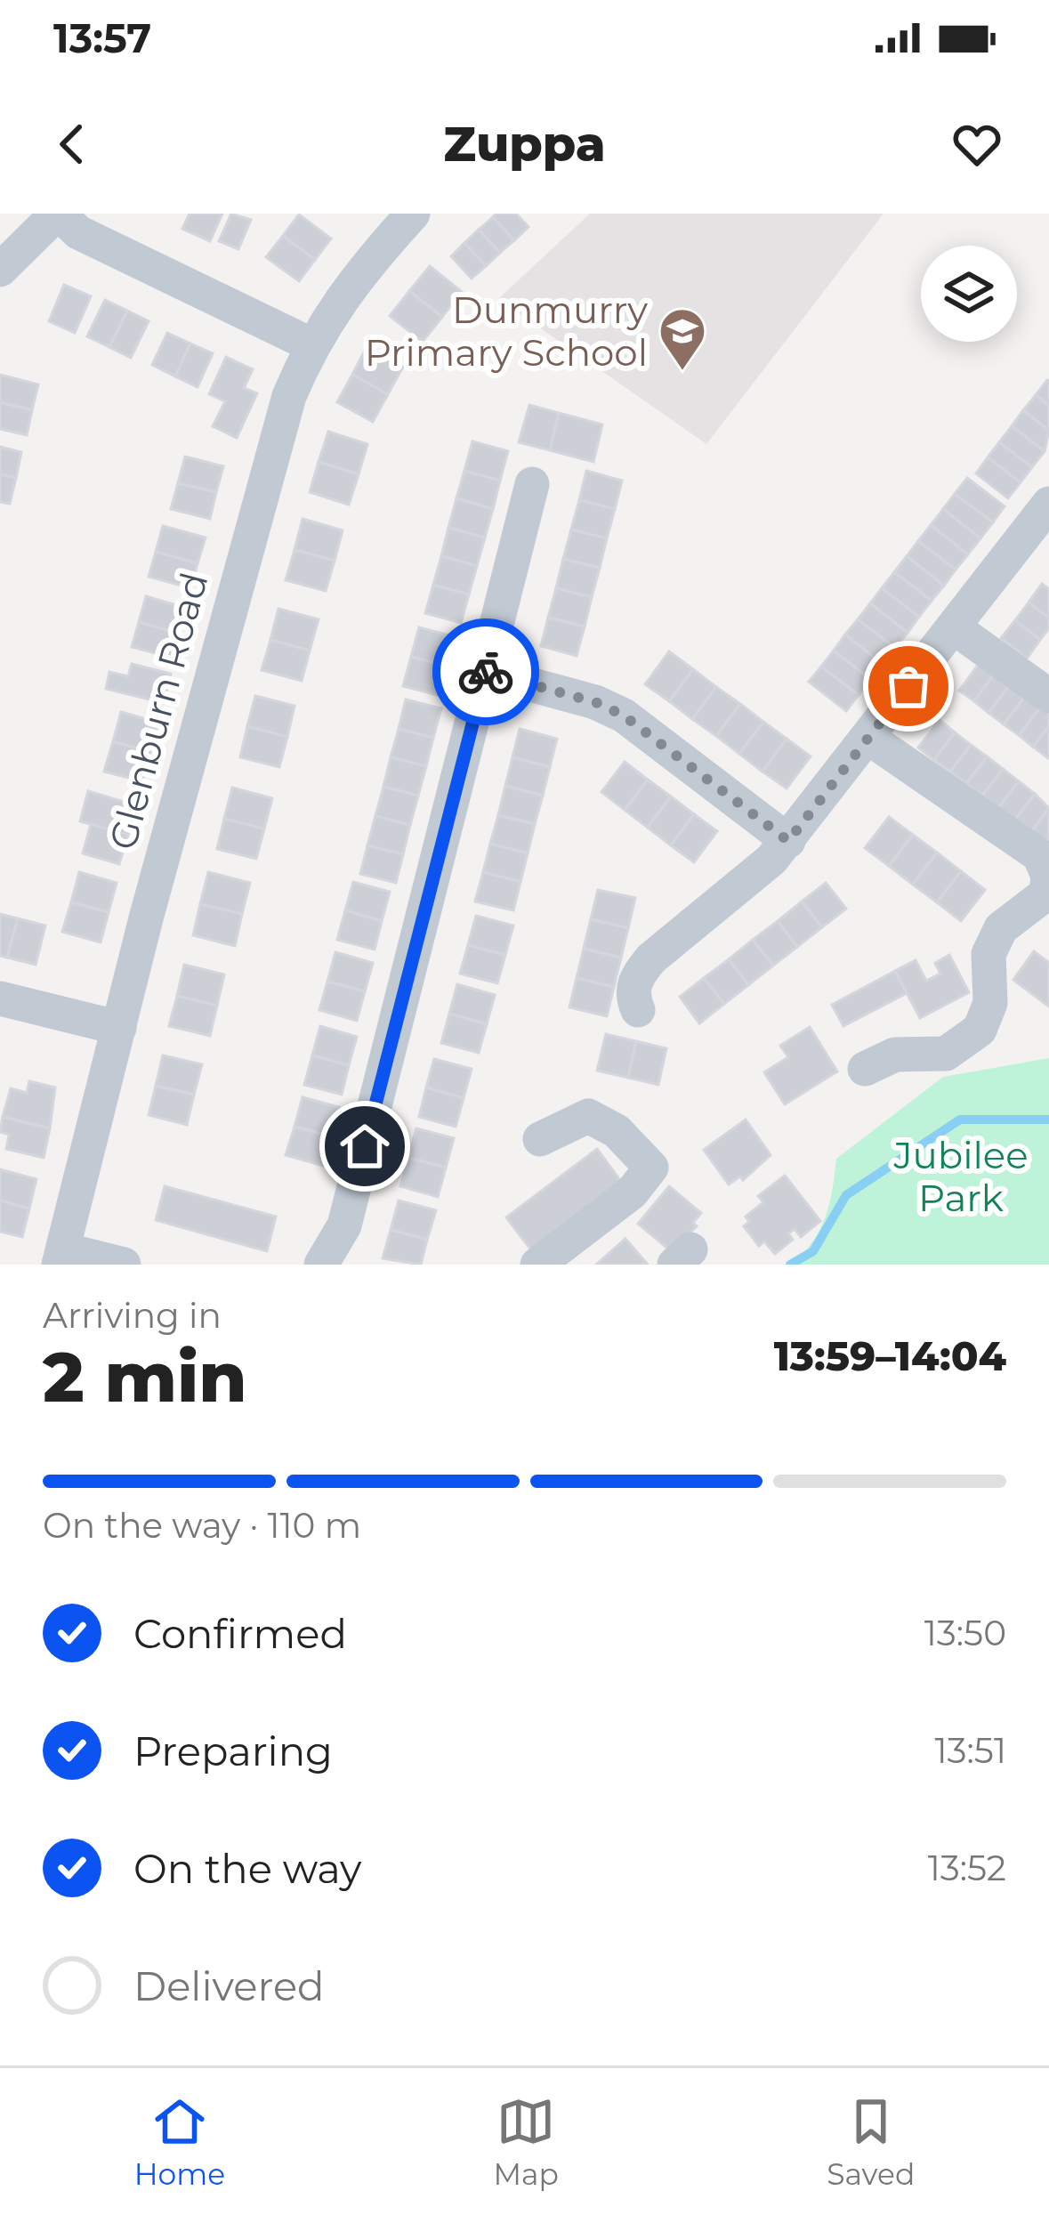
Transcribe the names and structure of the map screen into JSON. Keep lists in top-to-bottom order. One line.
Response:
{"streets":{"street":["Glenburn Road"]},"parks":["Jubilee Park"],"places":{"school or university":["Dunmurry Primary School"]},"page":{"status":"13:57","header":"Zuppa","heading":["2 min","Arriving in","13:59–14:04"],"bar":"On the way · 110 m","list":[["Confirmed","13:50"],["Preparing","13:51"],["On the way","13:52"],"Delivered"],"tabs":["Home","Map","Saved"]}}
